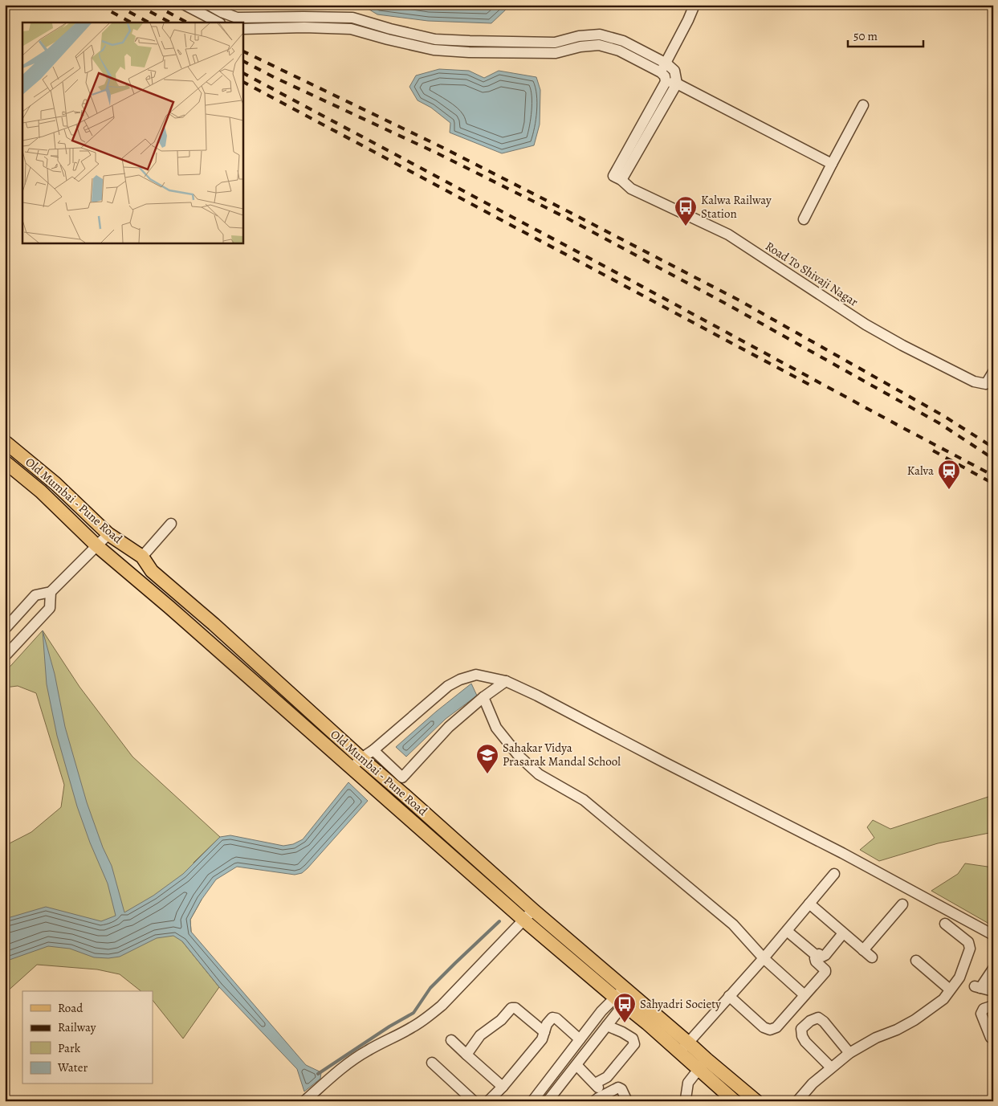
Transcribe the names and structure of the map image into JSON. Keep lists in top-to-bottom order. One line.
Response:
{"streets":{"main road":["Old Mumbai - Pune Road"],"street":["Road To Shivaji Nagar"]},"places":{"bus stop":["Kalwa Railway Station","Sahyadri Society"],"station":["Kalva"],"school or university":["Sahakar Vidya Prasarak Mandal School"]},"legend":["Road","Railway","Park","Water"],"scale_bar":"50 m"}
